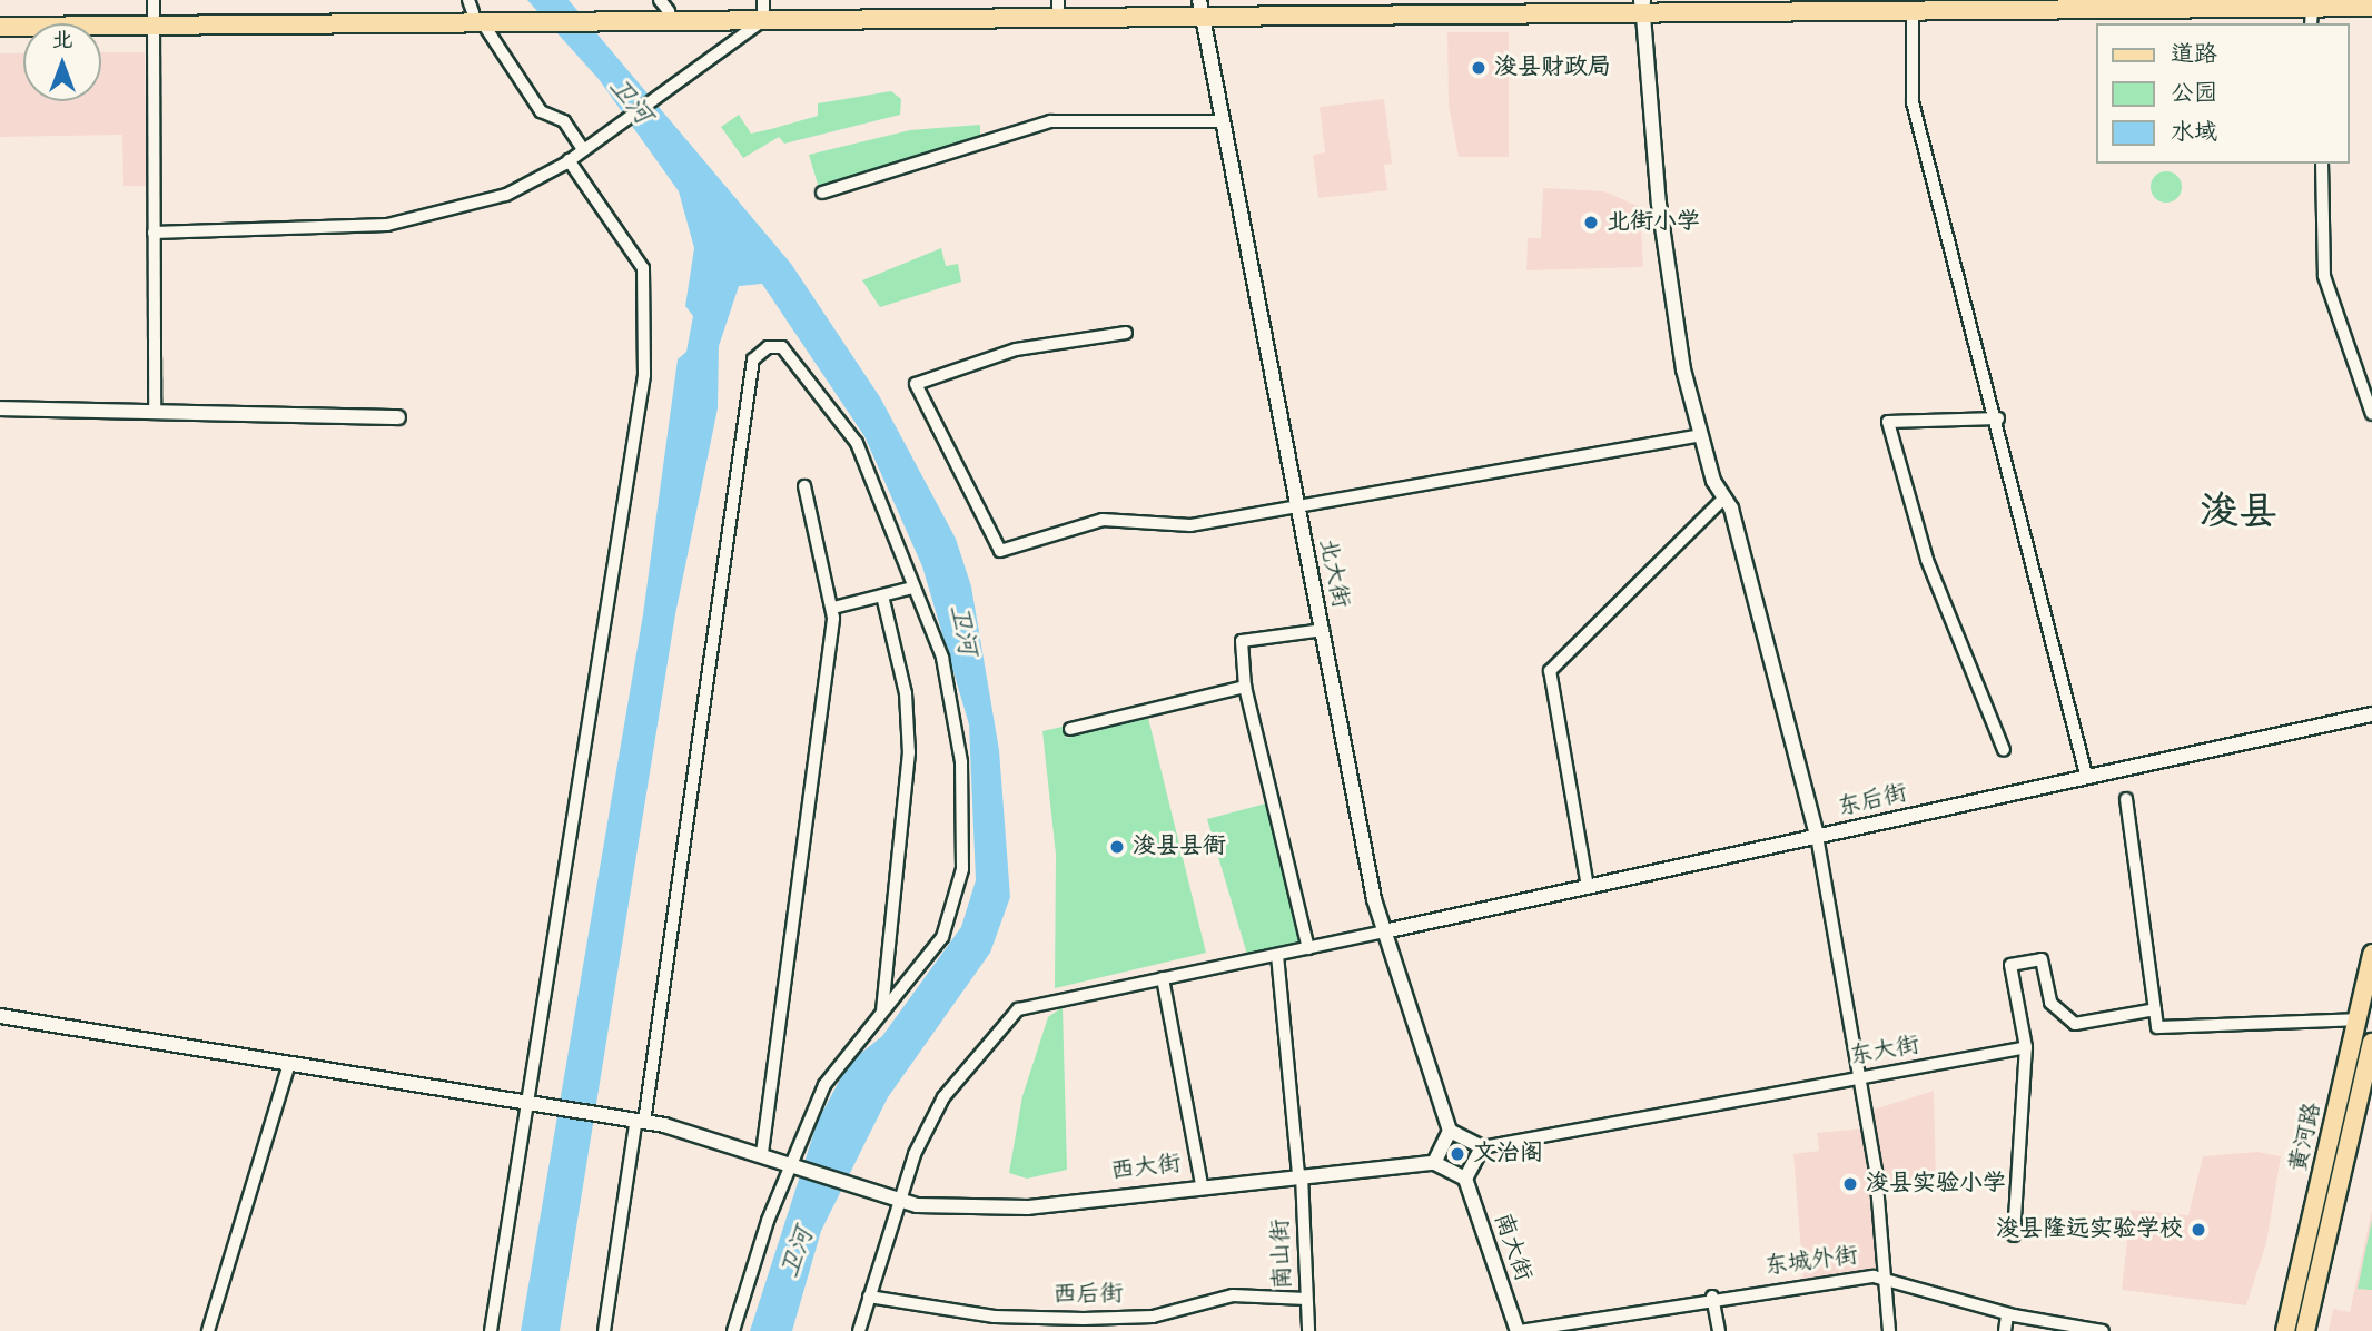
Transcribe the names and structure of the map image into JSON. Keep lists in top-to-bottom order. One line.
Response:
{"streets":{"main road":["黄河路"],"street":["北大街","东后街","东大街","西大街","南大街","南山街","东城外街","西后街"]},"crossings":[["北大街","东后街"],["西大街","南山街"],["南大街","东城外街"],["南山街","西后街"]],"districts":["浚县"],"water":["卫河"],"places":["浚县财政局","北街小学","浚县县衙","文治阁","浚县实验小学","浚县隆远实验学校"],"legend":["道路","公园","水域"],"north":"top"}
